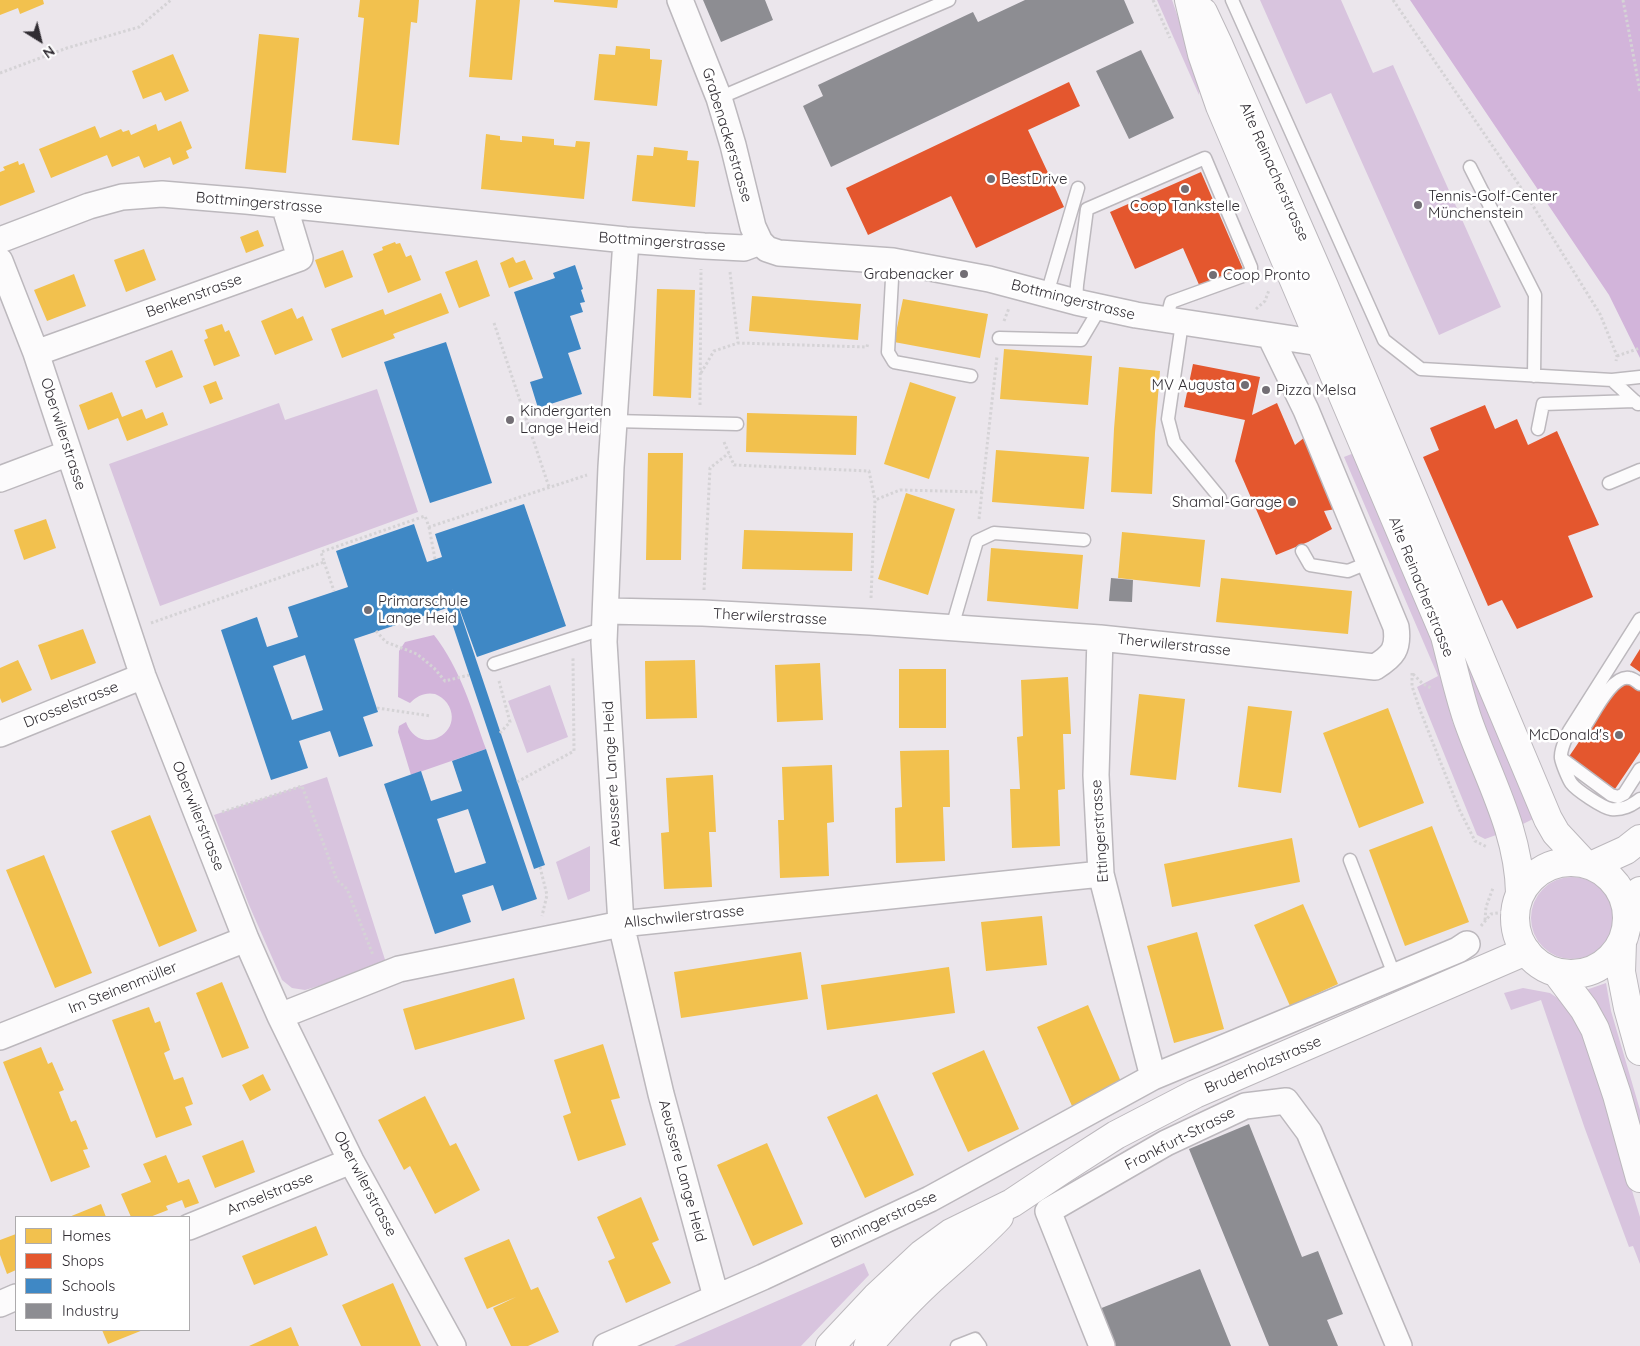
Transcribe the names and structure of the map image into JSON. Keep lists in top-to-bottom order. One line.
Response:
{"streets":{"main road":["Alte Reinacherstrasse","Bruderholzstrasse"],"street":["Grabenackerstrasse","Bottmingerstrasse","Benkenstrasse","Oberwilerstrasse","Therwilerstrasse","Drosselstrasse","Aeussere Lange Heid","Ettingerstrasse","Allschwilerstrasse","Im Steinenmüller","Frankfurt-Strasse","Amselstrasse","Binningerstrasse"]},"crossings":[["Grabenackerstrasse","Bottmingerstrasse"],["Alte Reinacherstrasse","Bottmingerstrasse"],["Alte Reinacherstrasse","Bruderholzstrasse"],["Bottmingerstrasse","Benkenstrasse"],["Bottmingerstrasse","Therwilerstrasse"],["Bottmingerstrasse","Aeussere Lange Heid"],["Benkenstrasse","Oberwilerstrasse"],["Oberwilerstrasse","Drosselstrasse"],["Oberwilerstrasse","Allschwilerstrasse"],["Oberwilerstrasse","Im Steinenmüller"],["Oberwilerstrasse","Amselstrasse"],["Therwilerstrasse","Aeussere Lange Heid"],["Therwilerstrasse","Ettingerstrasse"],["Aeussere Lange Heid","Allschwilerstrasse"],["Aeussere Lange Heid","Binningerstrasse"],["Ettingerstrasse","Allschwilerstrasse"],["Ettingerstrasse","Binningerstrasse"]],"places":["BestDrive","Coop Tankstelle","Tennis-Golf-Center Münchenstein","Grabenacker","Coop Pronto","MV Augusta","Pizza Melsa","Kindergarten Lange Heid","Shamal-Garage","Primarschule Lange Heid","McDonald's"],"legend":["Homes","Shops","Schools","Industry"],"north":"bottom right"}
